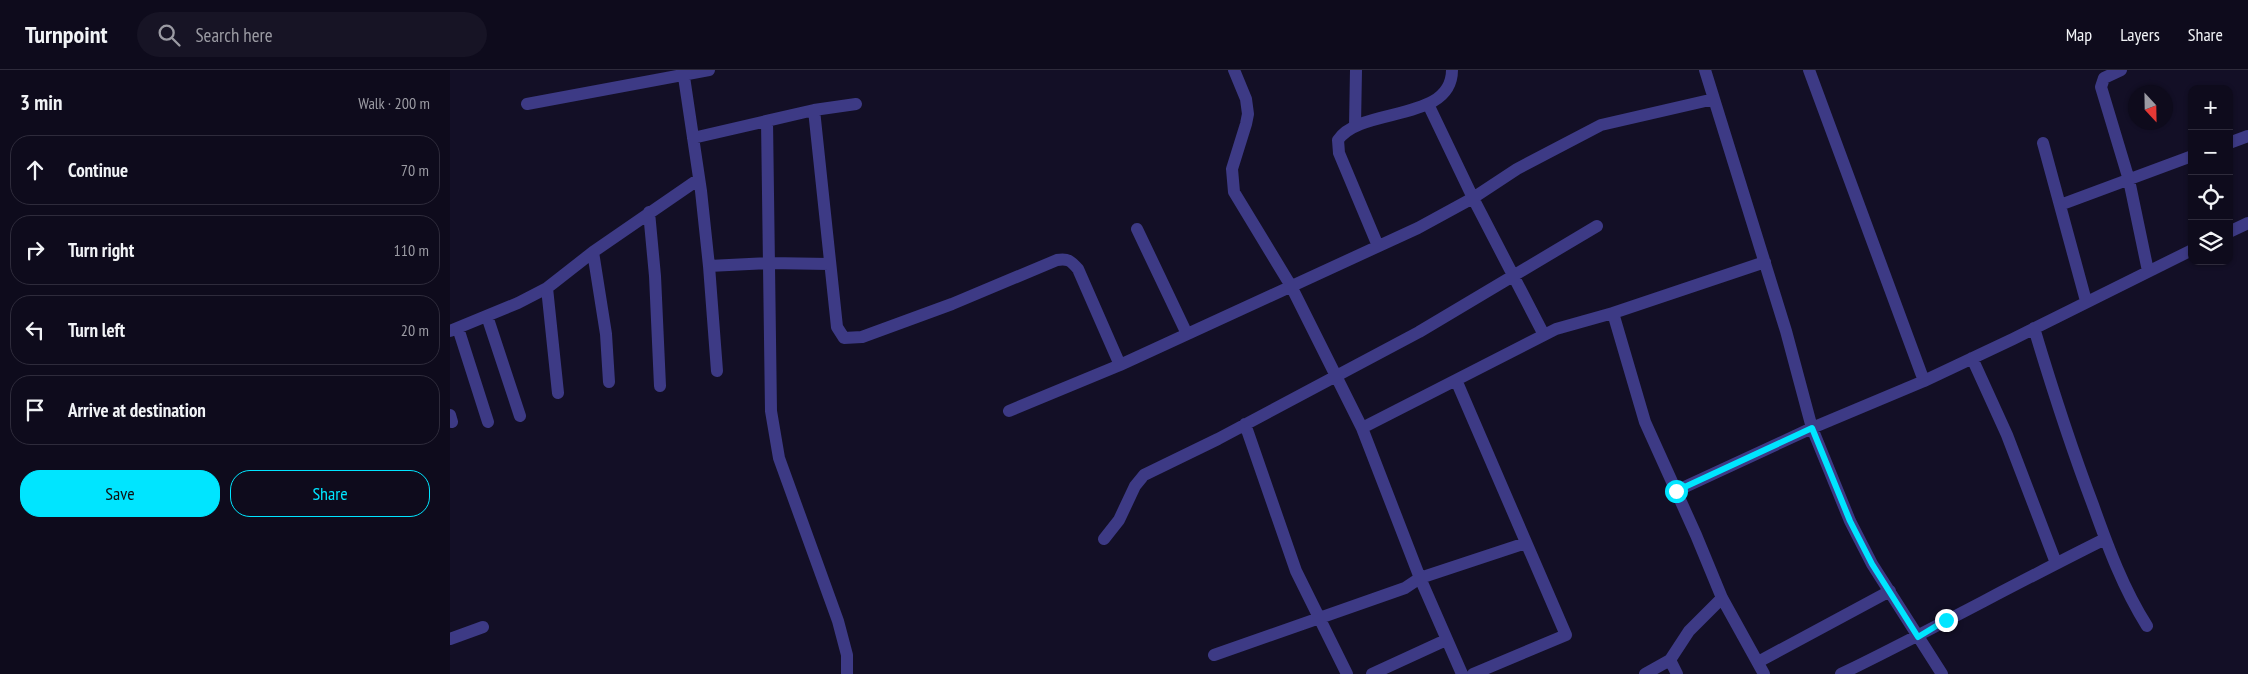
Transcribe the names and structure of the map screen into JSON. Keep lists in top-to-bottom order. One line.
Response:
{"north":"bottom","page":{"header":"Turnpoint","search":"Search here","nav":["Map","Layers","Share"],"heading":["3 min","Walk · 200 m"],"map_buttons":["+","−"],"list":[["Continue","70 m"],["Turn right","110 m"],["Turn left","20 m"],"Arrive at destination"],"buttons":["Save","Share"]}}
